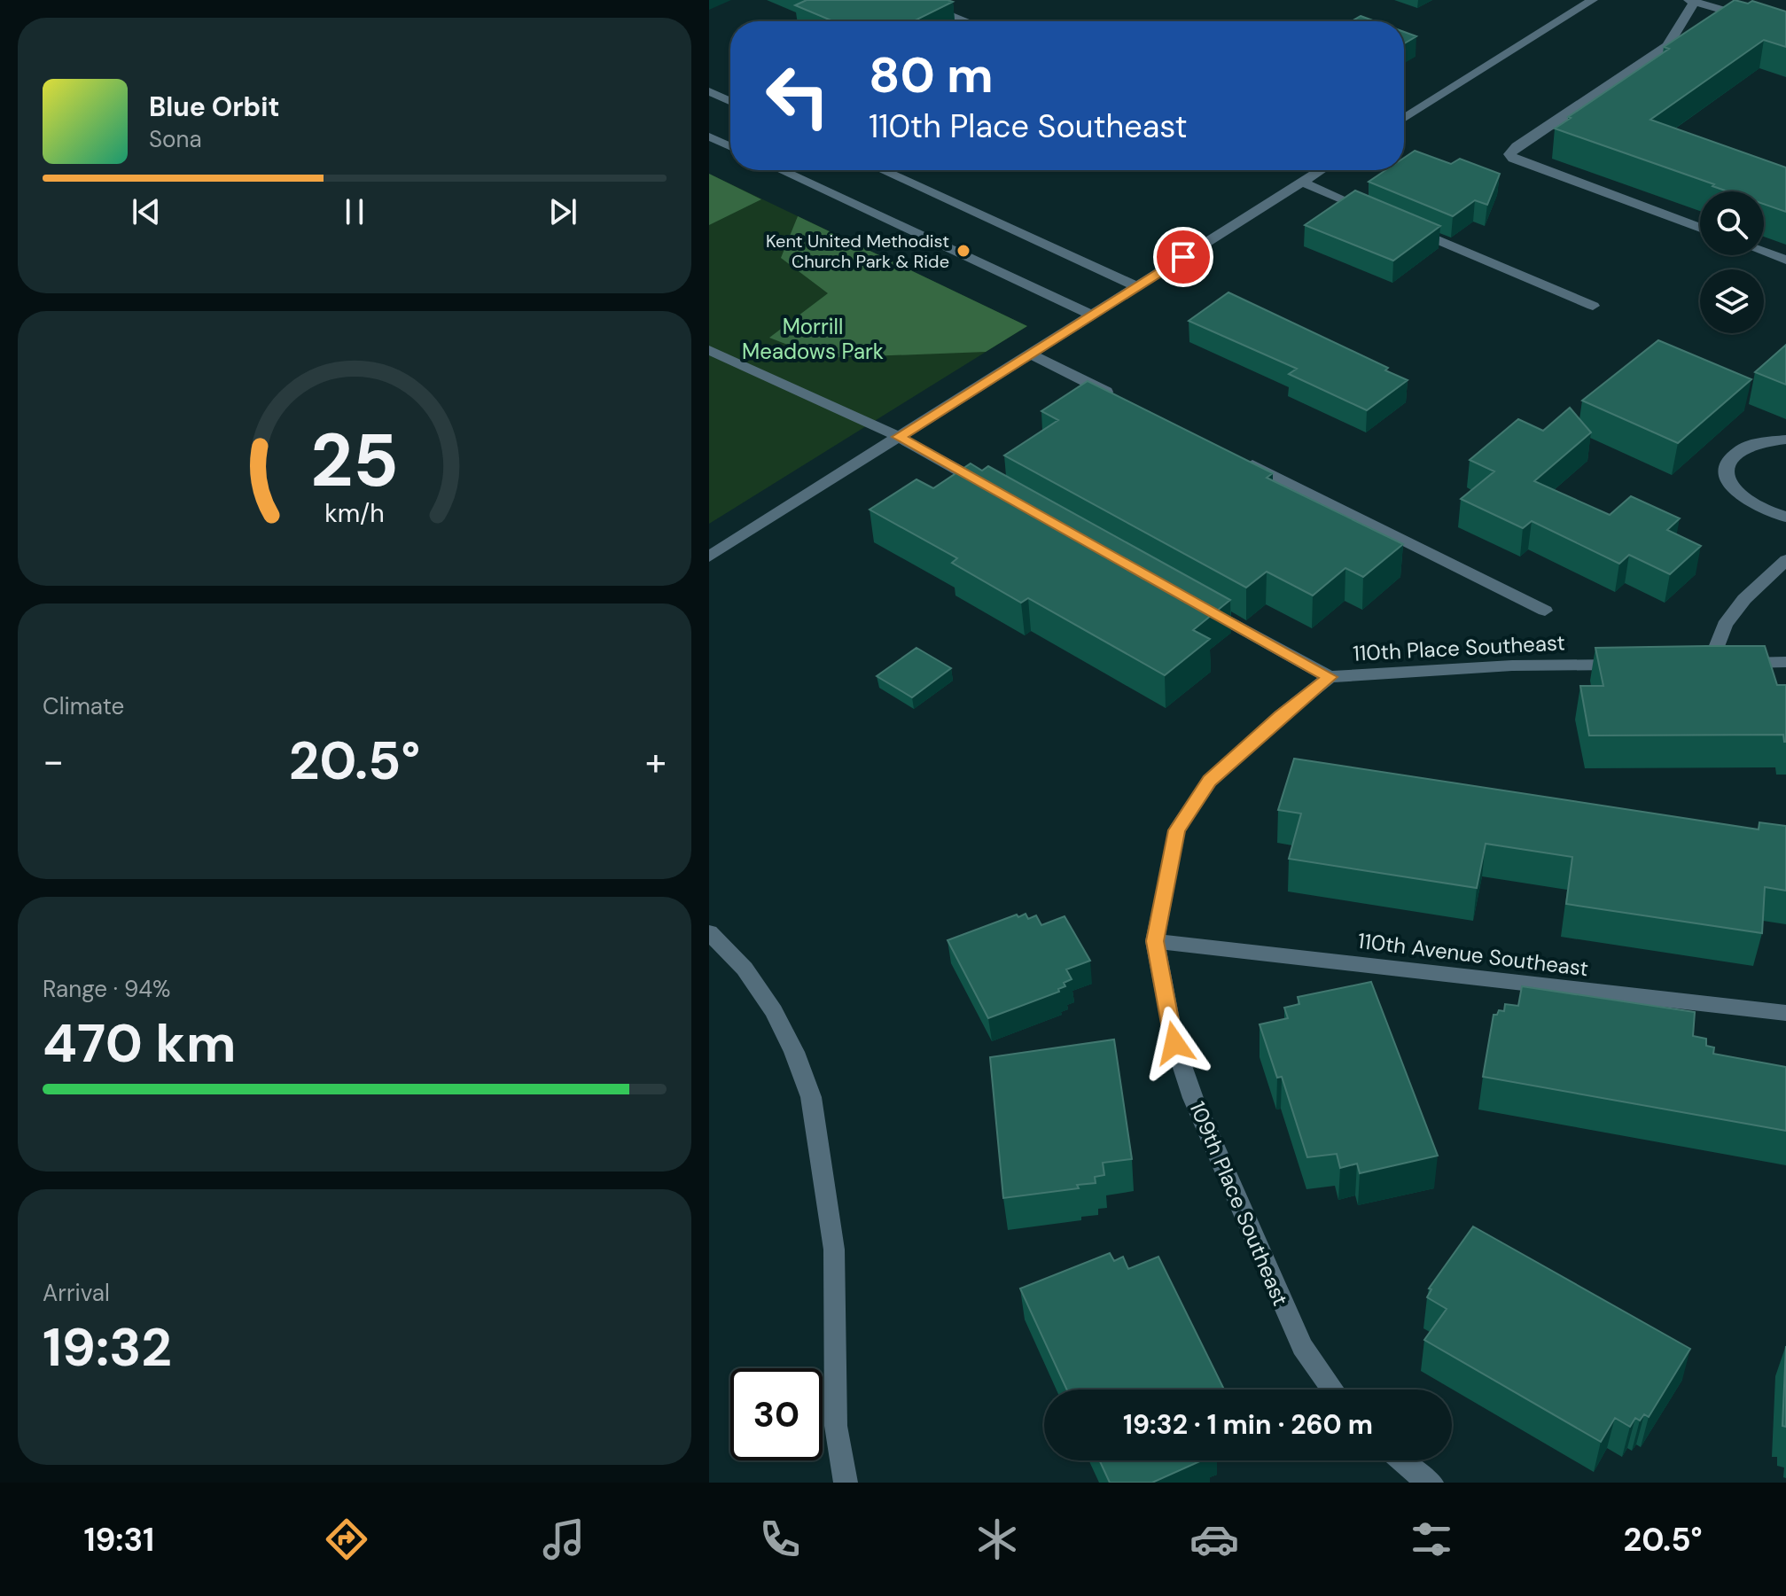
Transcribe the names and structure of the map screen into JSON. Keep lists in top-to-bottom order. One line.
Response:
{"streets":{"street":["110th Place Southeast","110th Avenue Southeast","109th Place Southeast"]},"crossings":[["110th Place Southeast","109th Place Southeast"],["110th Avenue Southeast","109th Place Southeast"]],"parks":["Morrill Meadows Park"],"places":["Kent United Methodist Church Park & Ride"],"page":{"turn":["80 m","110th Place Southeast"],"song":["Blue Orbit","Sona"],"tile":["Climate",["Range · 94%","470 km"],["Arrival","19:32"]],"heat":["−","20.5°","+"],"limit":"30","trip":"19:32 · 1 min · 260 m","tabs":["19:31","20.5°"],"gauge":["25","km/h"]}}
